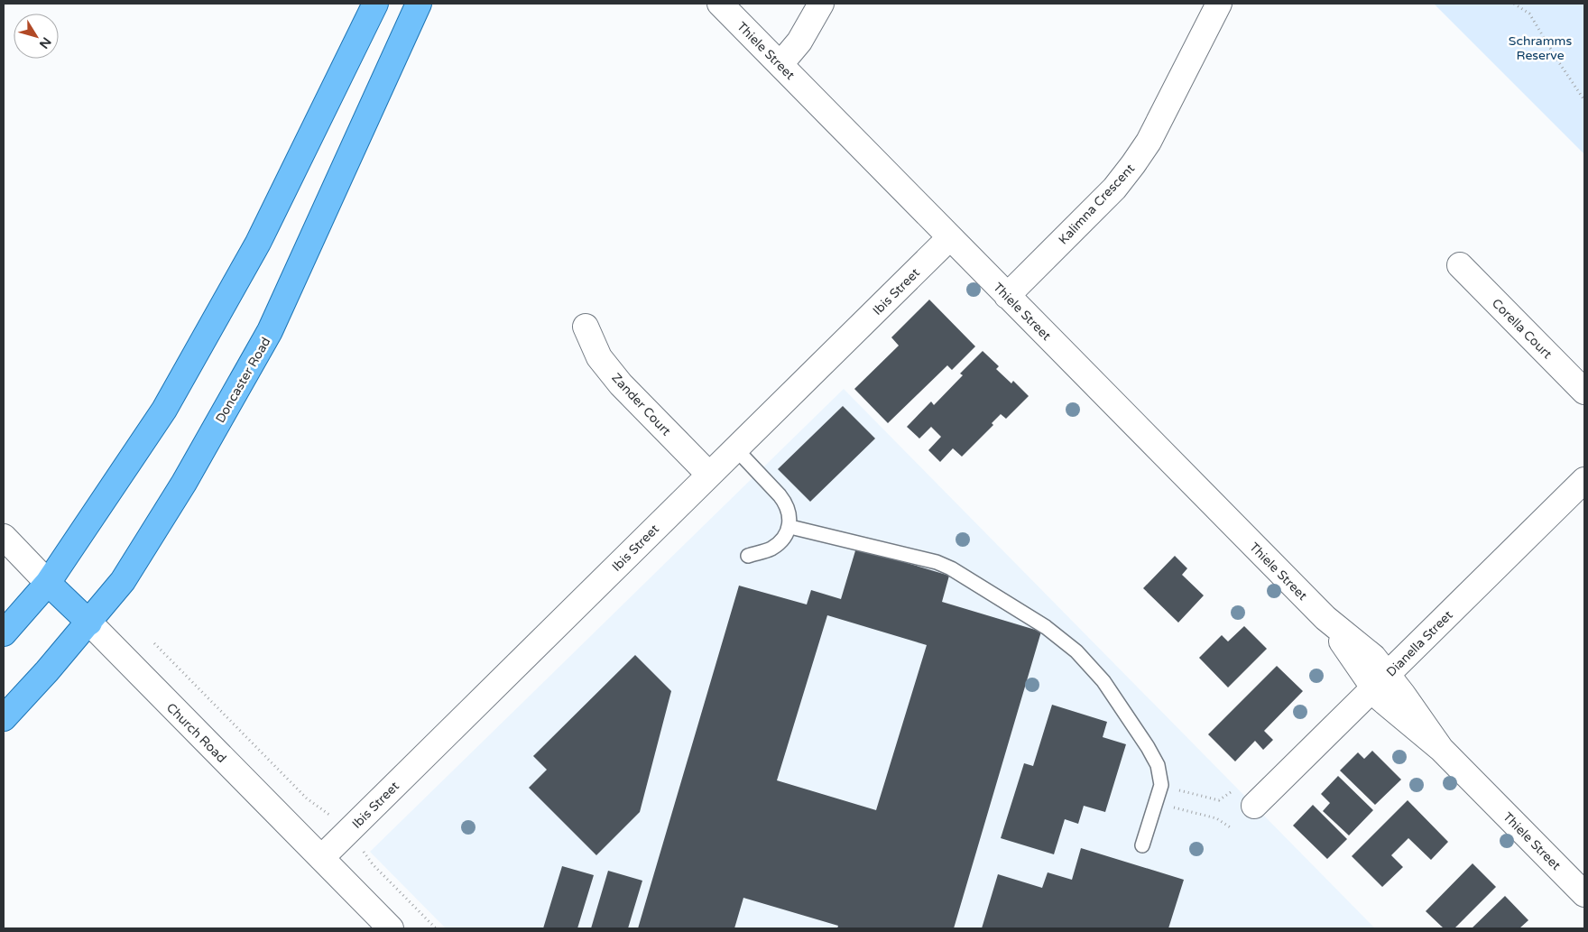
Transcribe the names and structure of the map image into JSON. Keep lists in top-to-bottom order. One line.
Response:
{"streets":{"main road":["Doncaster Road","Church Road"],"street":["Thiele Street","Kalimna Crescent","Ibis Street","Corella Court","Zander Court","Dianella Street"]},"crossings":[["Thiele Street","Kalimna Crescent"],["Thiele Street","Ibis Street"],["Thiele Street","Dianella Street"],["Ibis Street","Zander Court"],["Ibis Street","Church Road"],["Doncaster Road","Church Road"]],"parks":["Schramms Reserve"],"north":"bottom right"}
